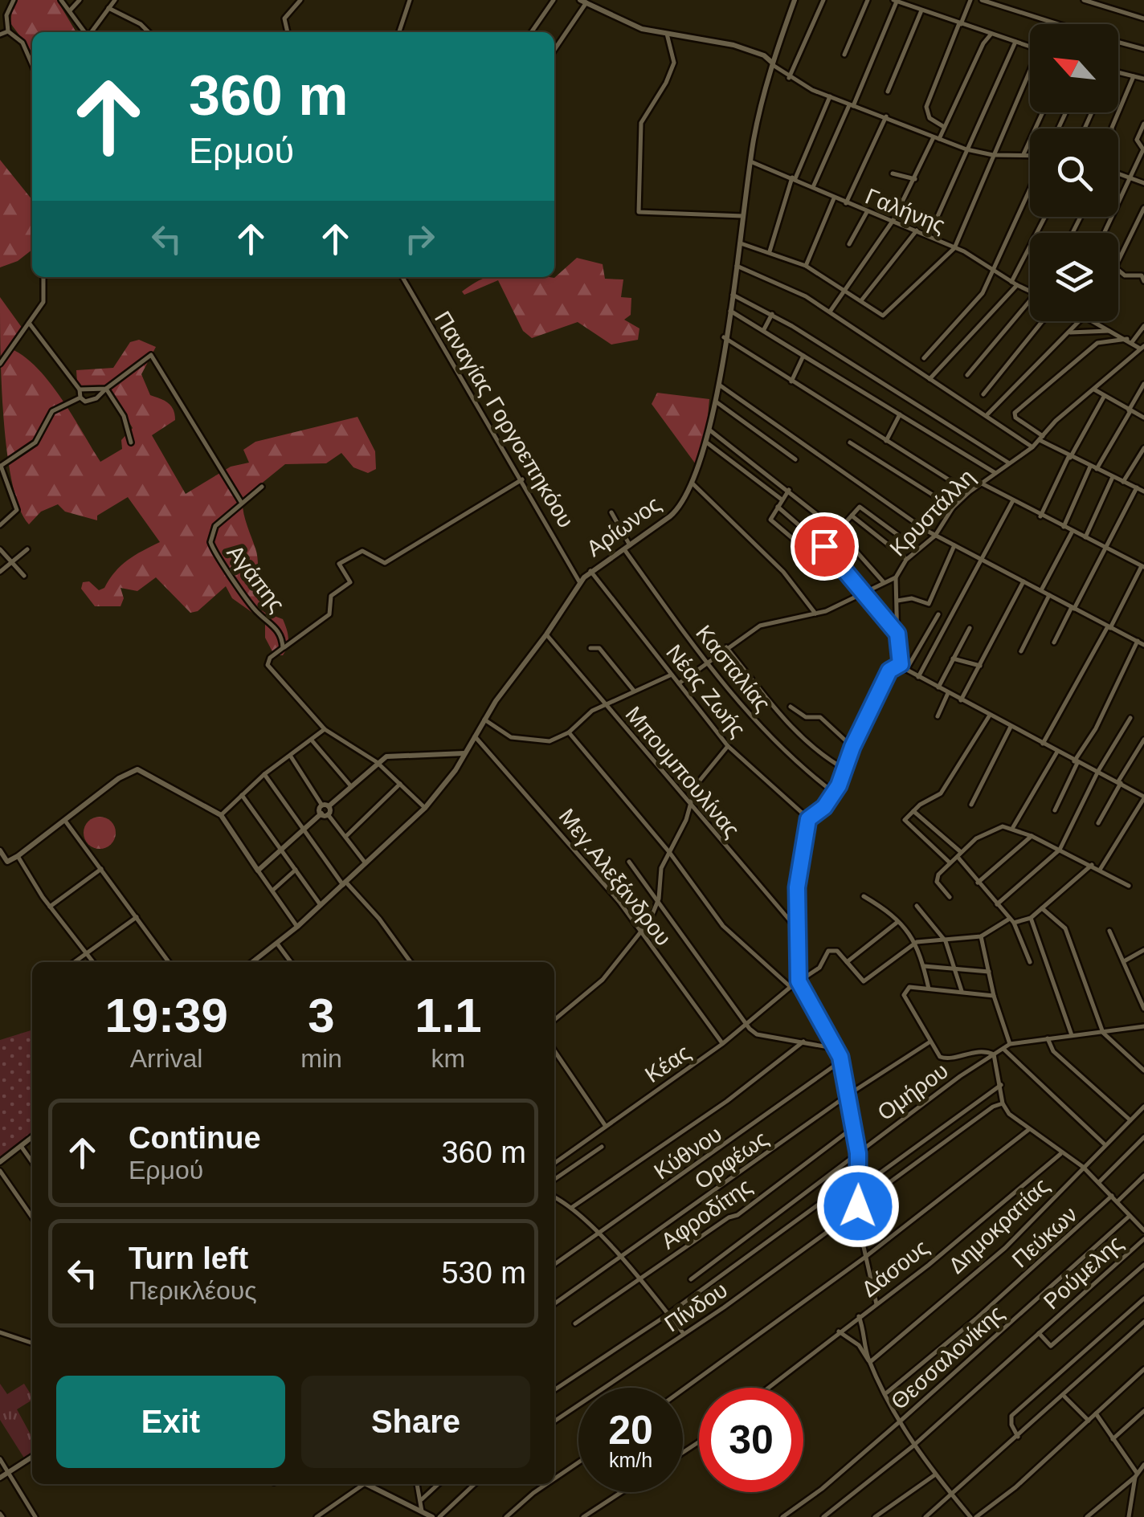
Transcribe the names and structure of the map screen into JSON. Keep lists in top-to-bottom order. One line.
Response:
{"streets":{"street":["Γαλήνης","Παναγίας Γοργοεπηκόου","Κρυστάλλη","Αρίωνος","Αγάπης","Κασταλίας","Νέας Ζωής","Μπουμπουλίνας","Μεγ.Αλεξάνδρου","Κέας","Ομήρου","Κύθνου","Ορφέως","Αφροδίτης","Δημοκρατίας","Πεύκων","Δάσους","Ρούμελης","Πίνδου","Θεσσαλονίκης"]},"crossings":[["Γαλήνης","Αρίωνος"],["Παναγίας Γοργοεπηκόου","Αρίωνος"],["Κρυστάλλη","Κασταλίας"],["Κρυστάλλη","Νέας Ζωής"],["Αρίωνος","Κασταλίας"],["Αρίωνος","Νέας Ζωής"],["Αρίωνος","Μπουμπουλίνας"],["Αρίωνος","Μεγ.Αλεξάνδρου"],["Μεγ.Αλεξάνδρου","Κέας"]],"north":"top left","page":{"turn":["360 m","Ερμού"],"eta":["19:39","Arrival","3","min","1.1","km"],"list":[{"name":"Continue","note":"Ερμού","value":"360 m"},{"name":"Turn left","note":"Περικλέους","value":"530 m"}],"buttons":["Exit","Share"],"speed":"20 km/h","limit":"30"}}
